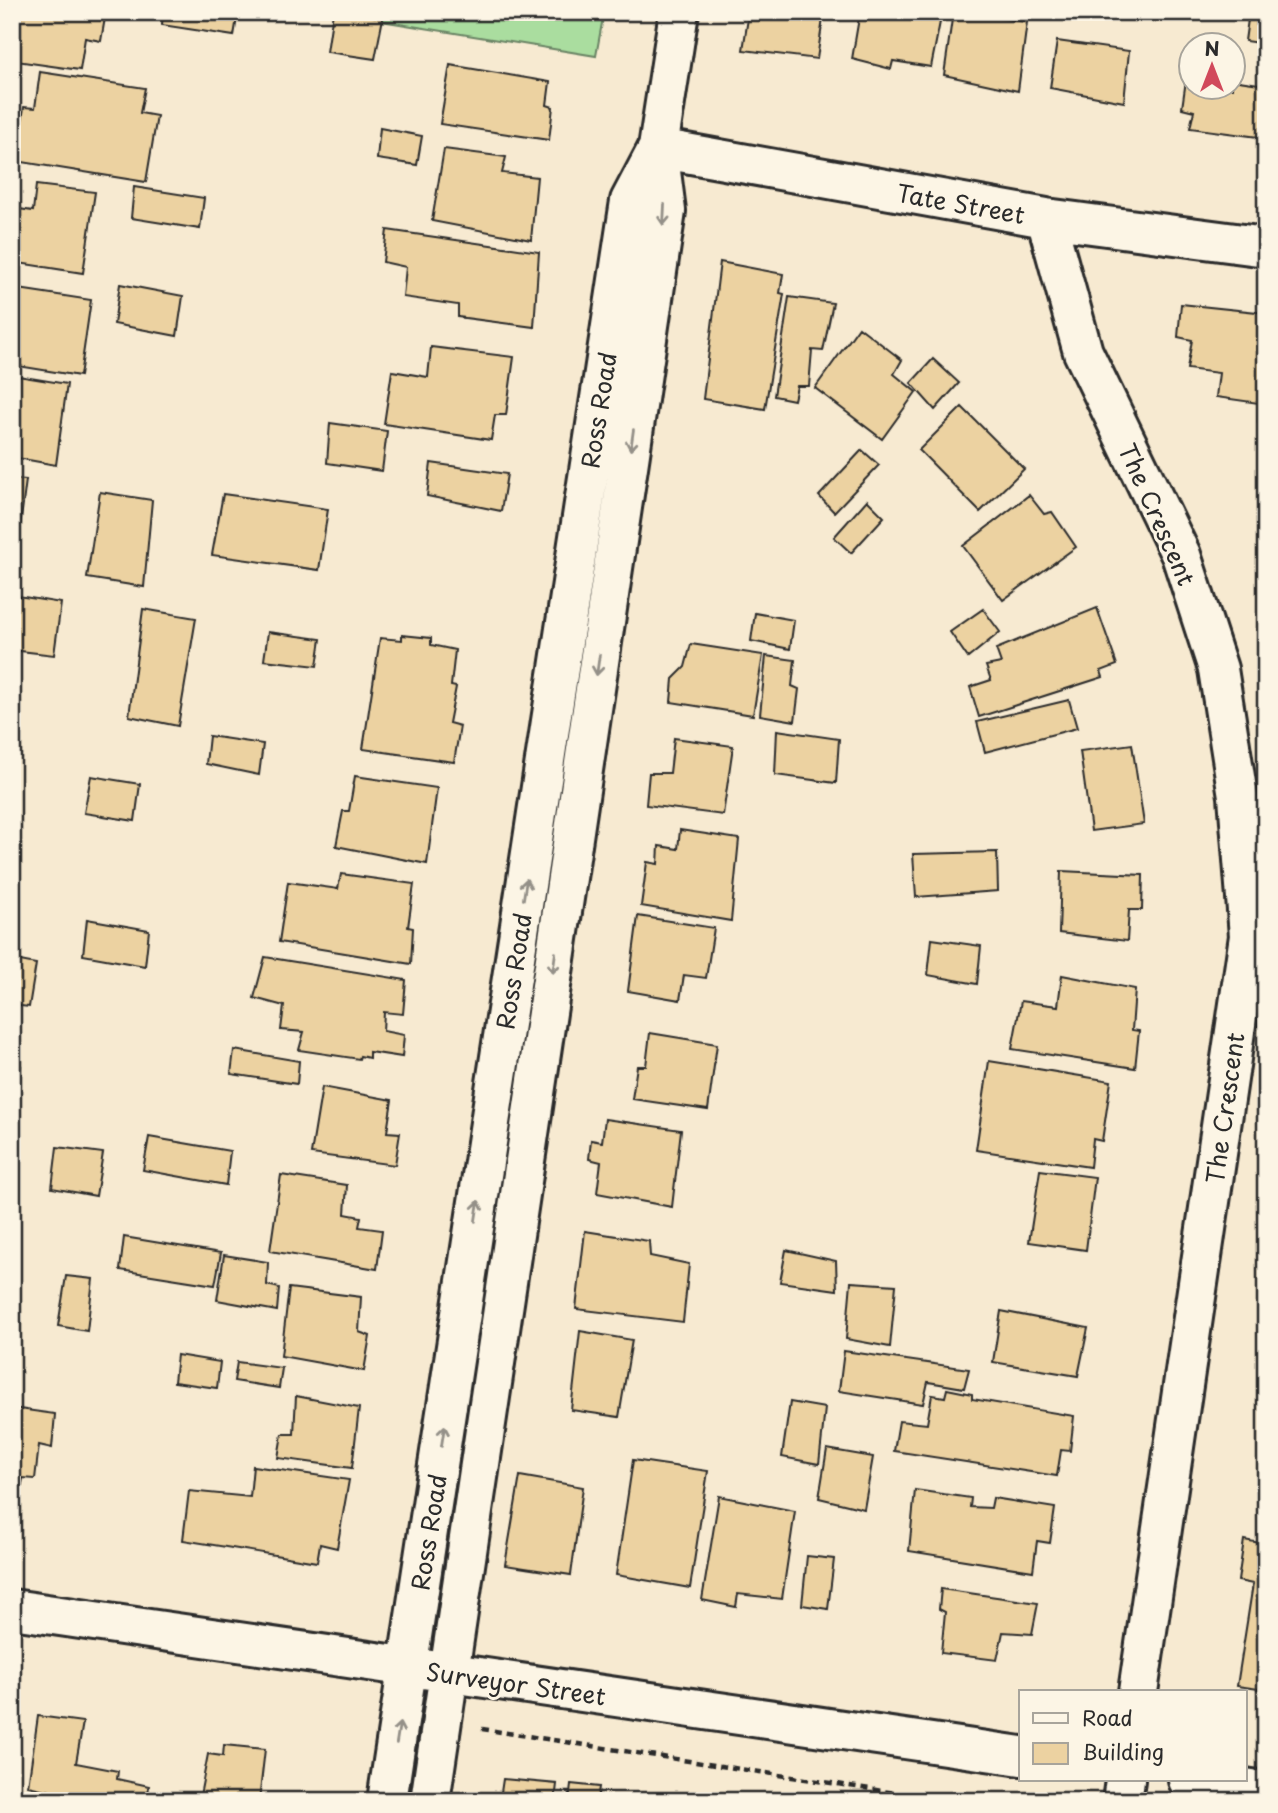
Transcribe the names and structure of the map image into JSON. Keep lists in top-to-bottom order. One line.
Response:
{"streets":{"street":["Tate Street","Ross Road","The Crescent","Surveyor Street"]},"crossings":[["Tate Street","Ross Road"],["Tate Street","The Crescent"],["Ross Road","Surveyor Street"]],"legend":["Road","Building"],"north":"top"}
